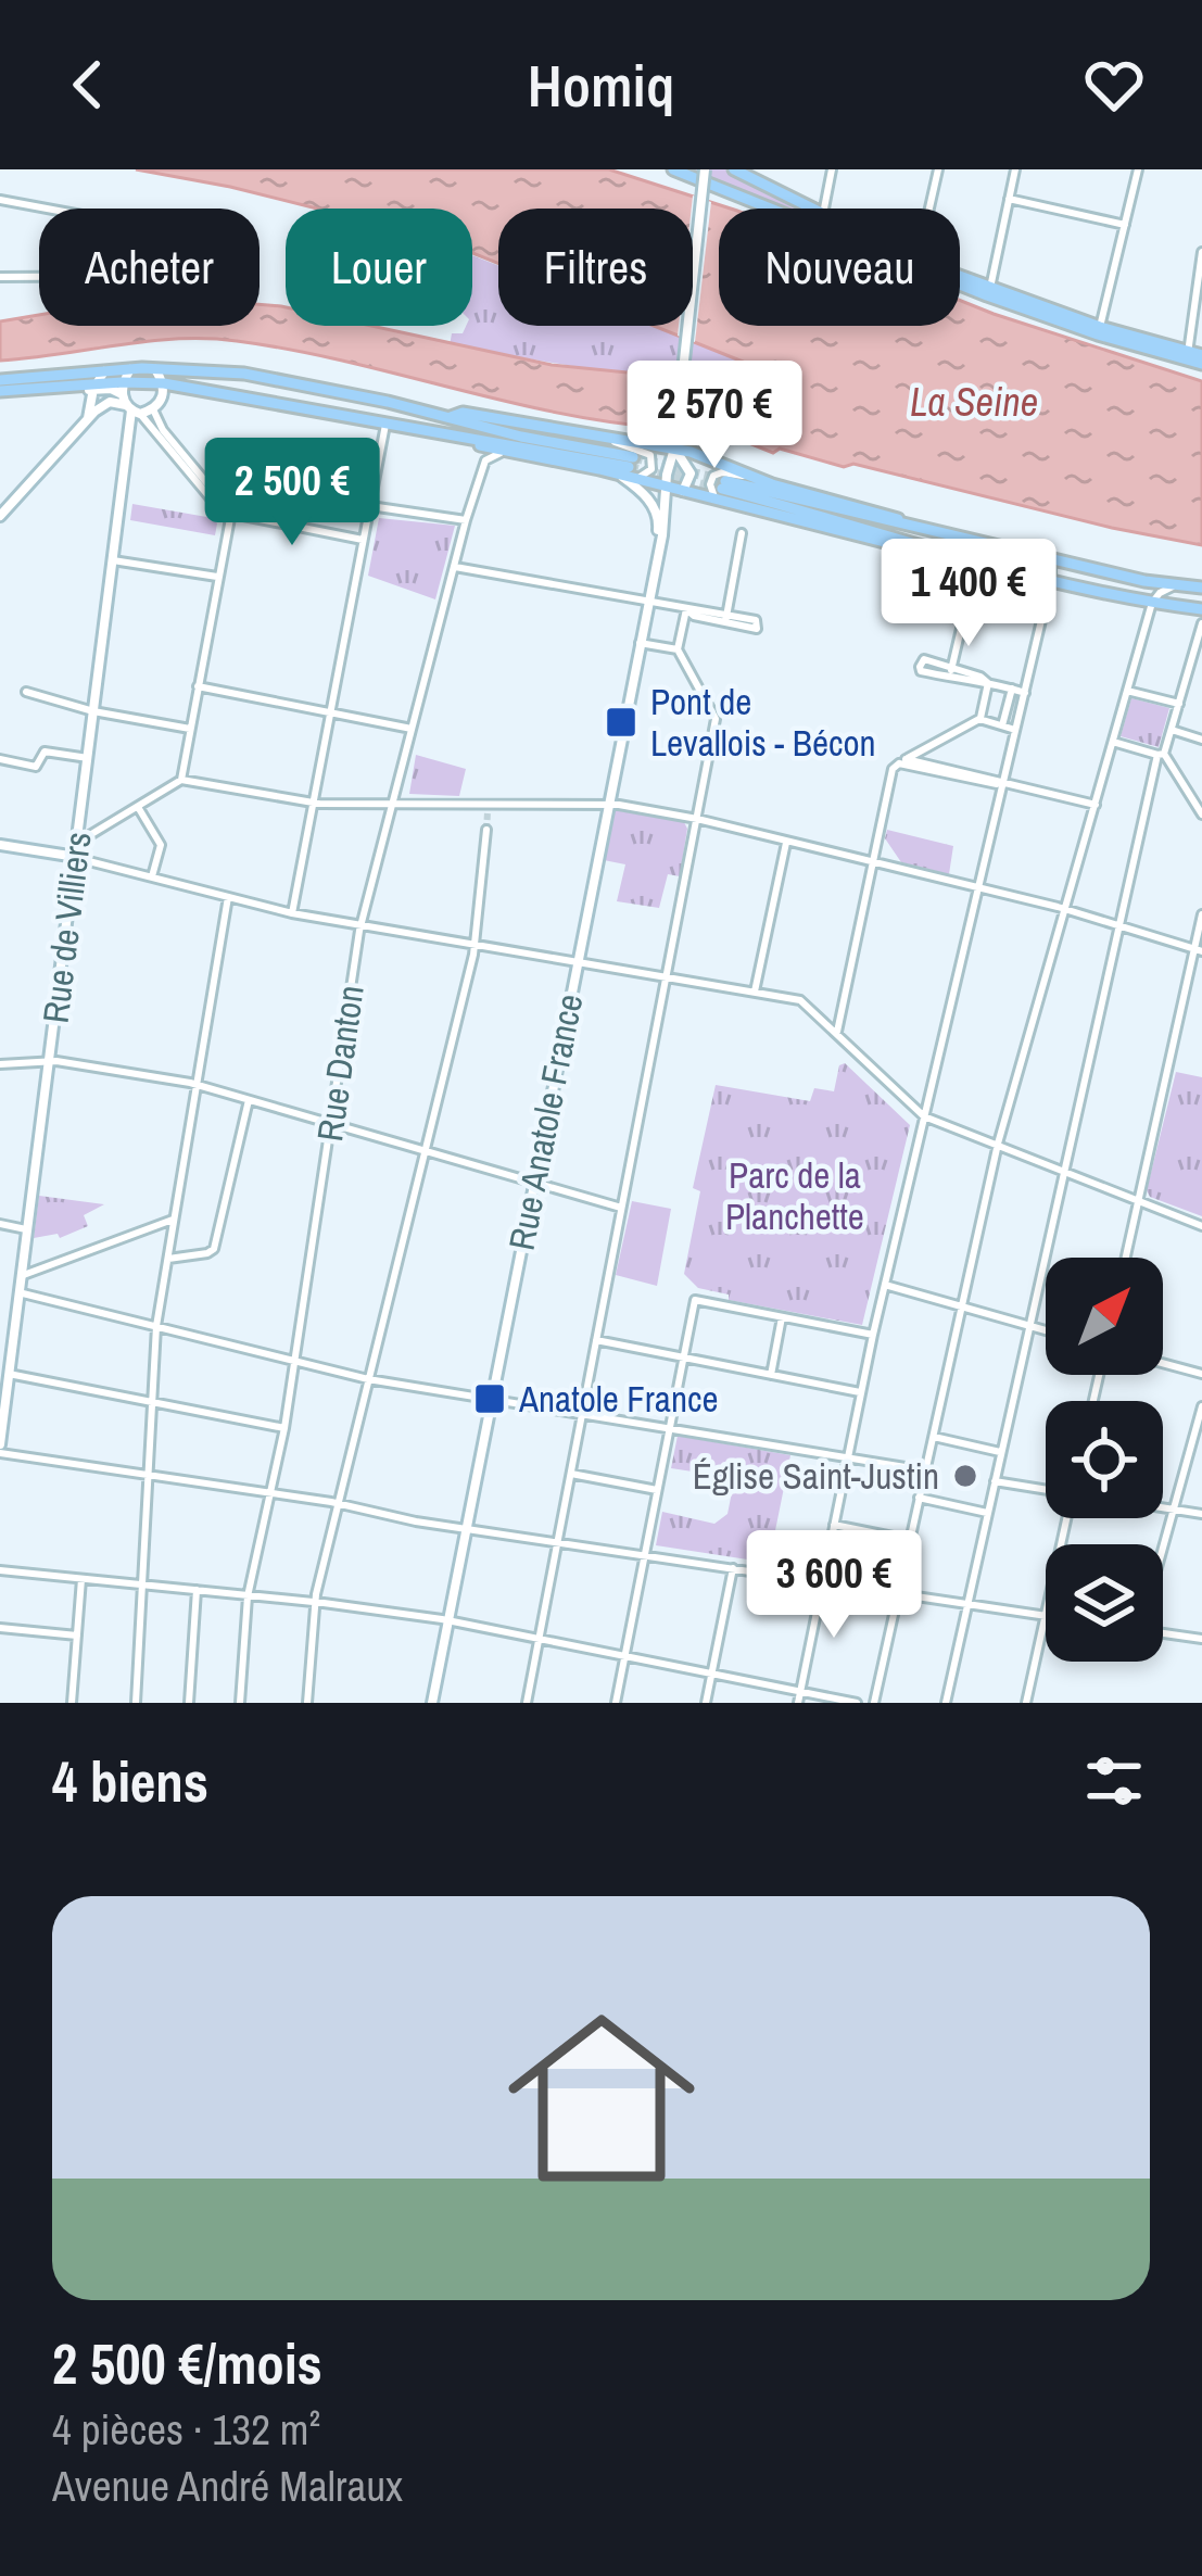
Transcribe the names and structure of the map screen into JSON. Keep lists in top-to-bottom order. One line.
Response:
{"streets":{"main road":["Rue de Villiers","Rue Anatole France"],"street":["Rue Danton"]},"water":["La Seine"],"parks":["Parc de la Planchette"],"places":{"transit":["Pont de Levallois - Bécon","Anatole France"],"other":["Église Saint-Justin"]},"north":"top right","page":{"header":"Homiq","chip":["Acheter","Louer","Filtres","Nouveau"],"price":["2 570 €","2 500 €","1 400 €","3 600 €"],"heading":"4 biens","list":[{"name":"2 500 €/mois","note":"4 pièces · 132 m² · Avenue André Malraux"}]}}
